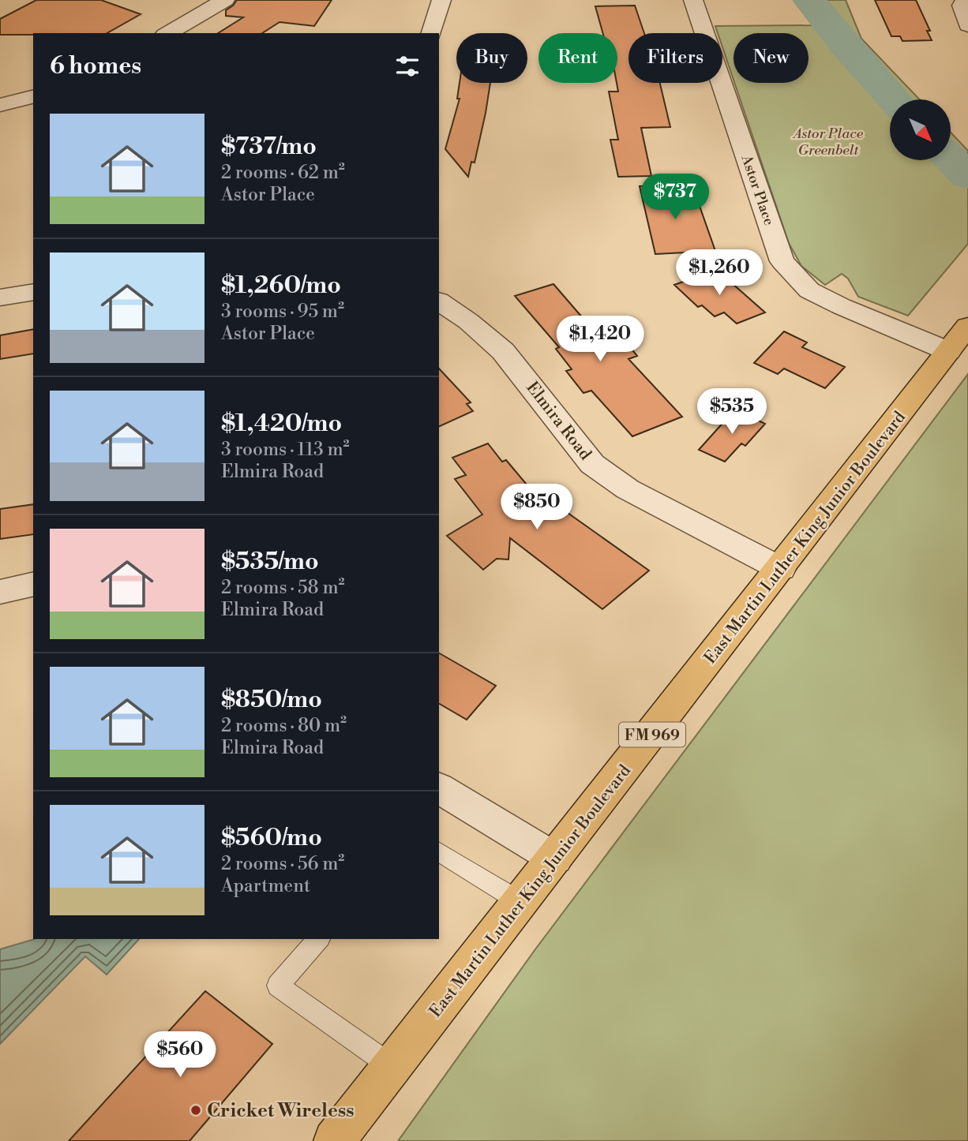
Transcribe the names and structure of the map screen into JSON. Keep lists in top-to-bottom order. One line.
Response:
{"streets":{"main road":["East Martin Luther King Junior Boulevard","FM 969"],"street":["Astor Place","Elmira Road"]},"crossings":[["Astor Place","East Martin Luther King Junior Boulevard"],["Elmira Road","East Martin Luther King Junior Boulevard"]],"parks":["Astor Place Greenbelt"],"places":["Cricket Wireless"],"north":"bottom right","page":{"chip":["Buy","Rent","Filters","New"],"heading":"6 homes","list":[{"name":"$737/mo","note":"2 rooms · 62 m² · Astor Place"},{"name":"$1,260/mo","note":"3 rooms · 95 m² · Astor Place"},{"name":"$1,420/mo","note":"3 rooms · 113 m² · Elmira Road"},{"name":"$535/mo","note":"2 rooms · 58 m² · Elmira Road"},{"name":"$850/mo","note":"2 rooms · 80 m² · Elmira Road"},{"name":"$560/mo","note":"2 rooms · 56 m² · Apartment"}],"price":["$737","$1,260","$1,420","$535","$850","$560"]}}
